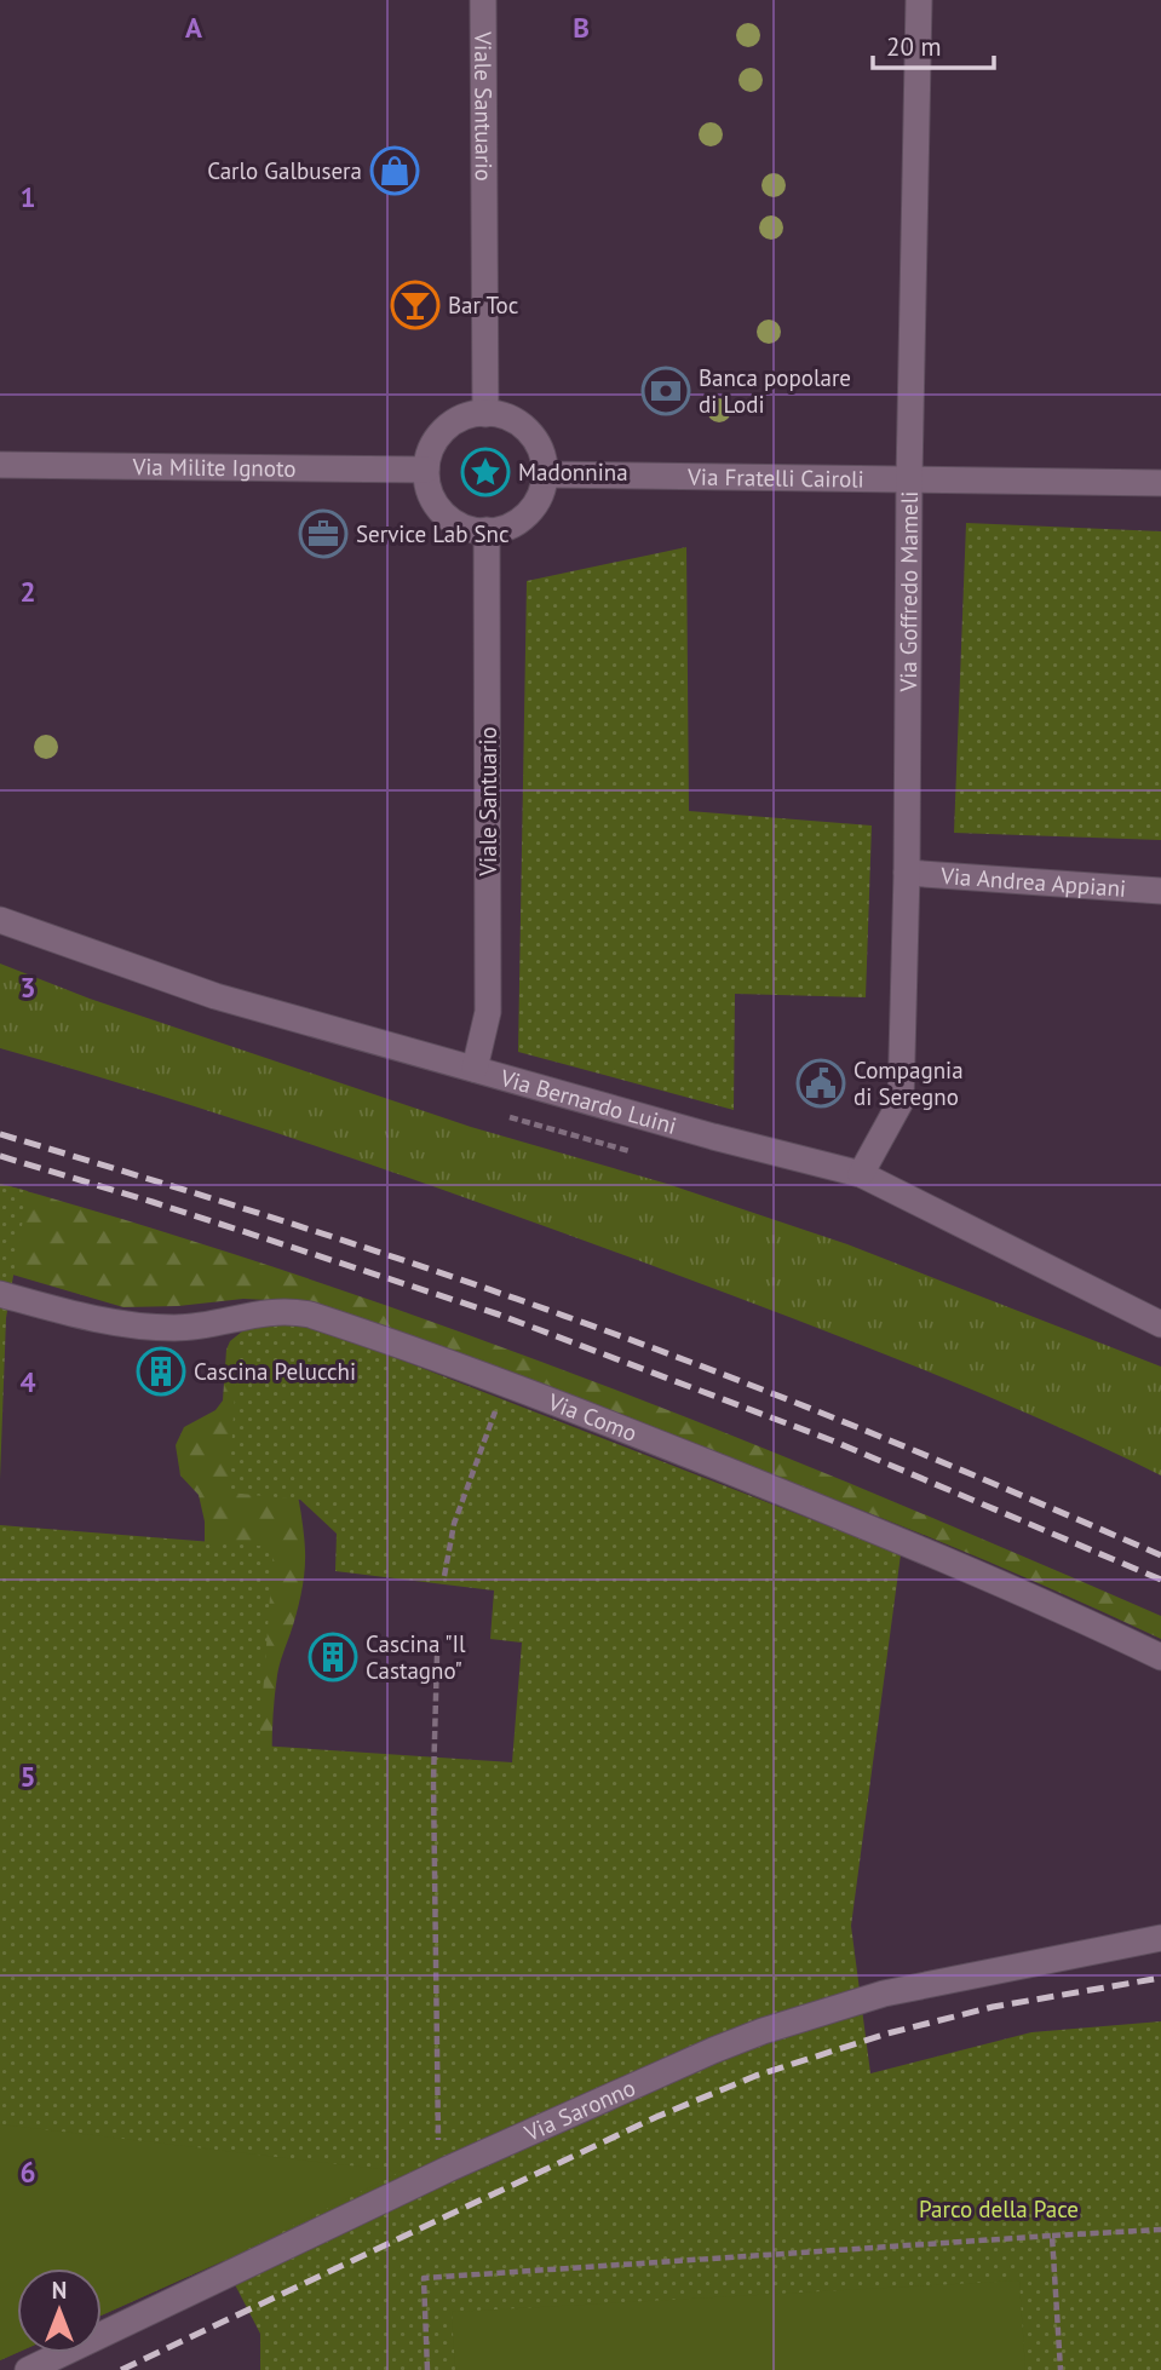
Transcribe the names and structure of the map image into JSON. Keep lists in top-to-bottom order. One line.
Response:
{"streets":{"street":["Viale Santuario","Via Milite Ignoto","Via Fratelli Cairoli","Via Goffredo Mameli","Via Andrea Appiani","Via Bernardo Luini","Via Como","Via Saronno"]},"crossings":[["Viale Santuario","Via Milite Ignoto"],["Viale Santuario","Via Fratelli Cairoli"],["Viale Santuario","Via Bernardo Luini"],["Via Milite Ignoto","Via Fratelli Cairoli"],["Via Fratelli Cairoli","Via Goffredo Mameli"],["Via Goffredo Mameli","Via Andrea Appiani"],["Via Goffredo Mameli","Via Bernardo Luini"]],"parks":["Parco della Pace"],"places":{"shop":["Carlo Galbusera"],"bar":["Bar Toc"],"bank":["Banca popolare di Lodi"],"place":["Madonnina"],"office":["Service Lab Snc"],"public building":["Compagnia di Seregno"],"building":["Cascina Pelucchi","Cascina \"Il Castagno\""]},"scale_bar":"20 m","north":"top","grid":{"columns":["A","B"],"rows":["1","2","3","4","5","6"]}}
